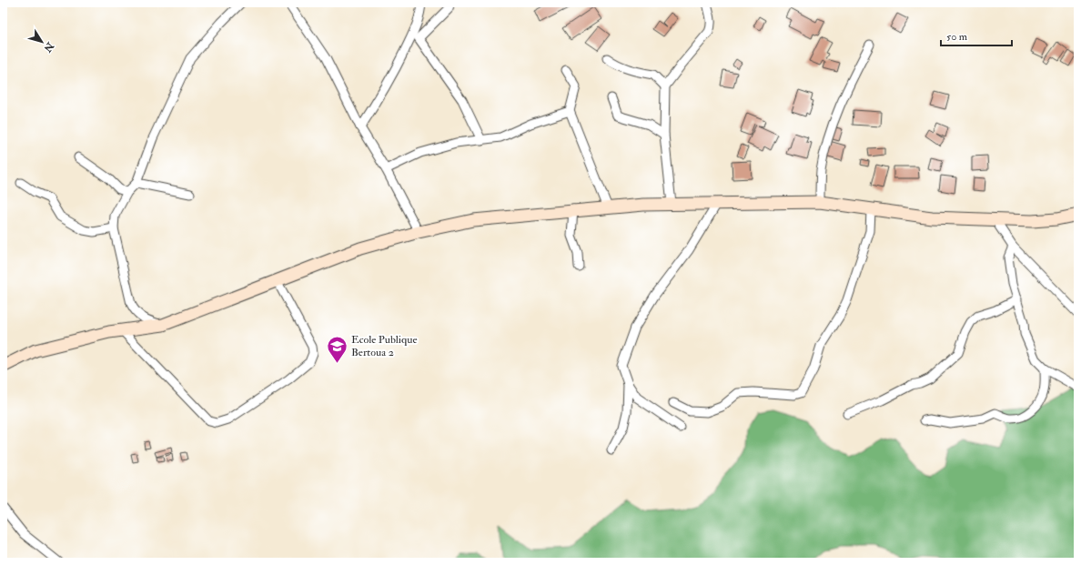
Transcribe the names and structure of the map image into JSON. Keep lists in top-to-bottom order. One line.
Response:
{"places":{"school or university":["Ecole Publique Bertoua 2"]},"scale_bar":"50 m","north":"bottom right"}
